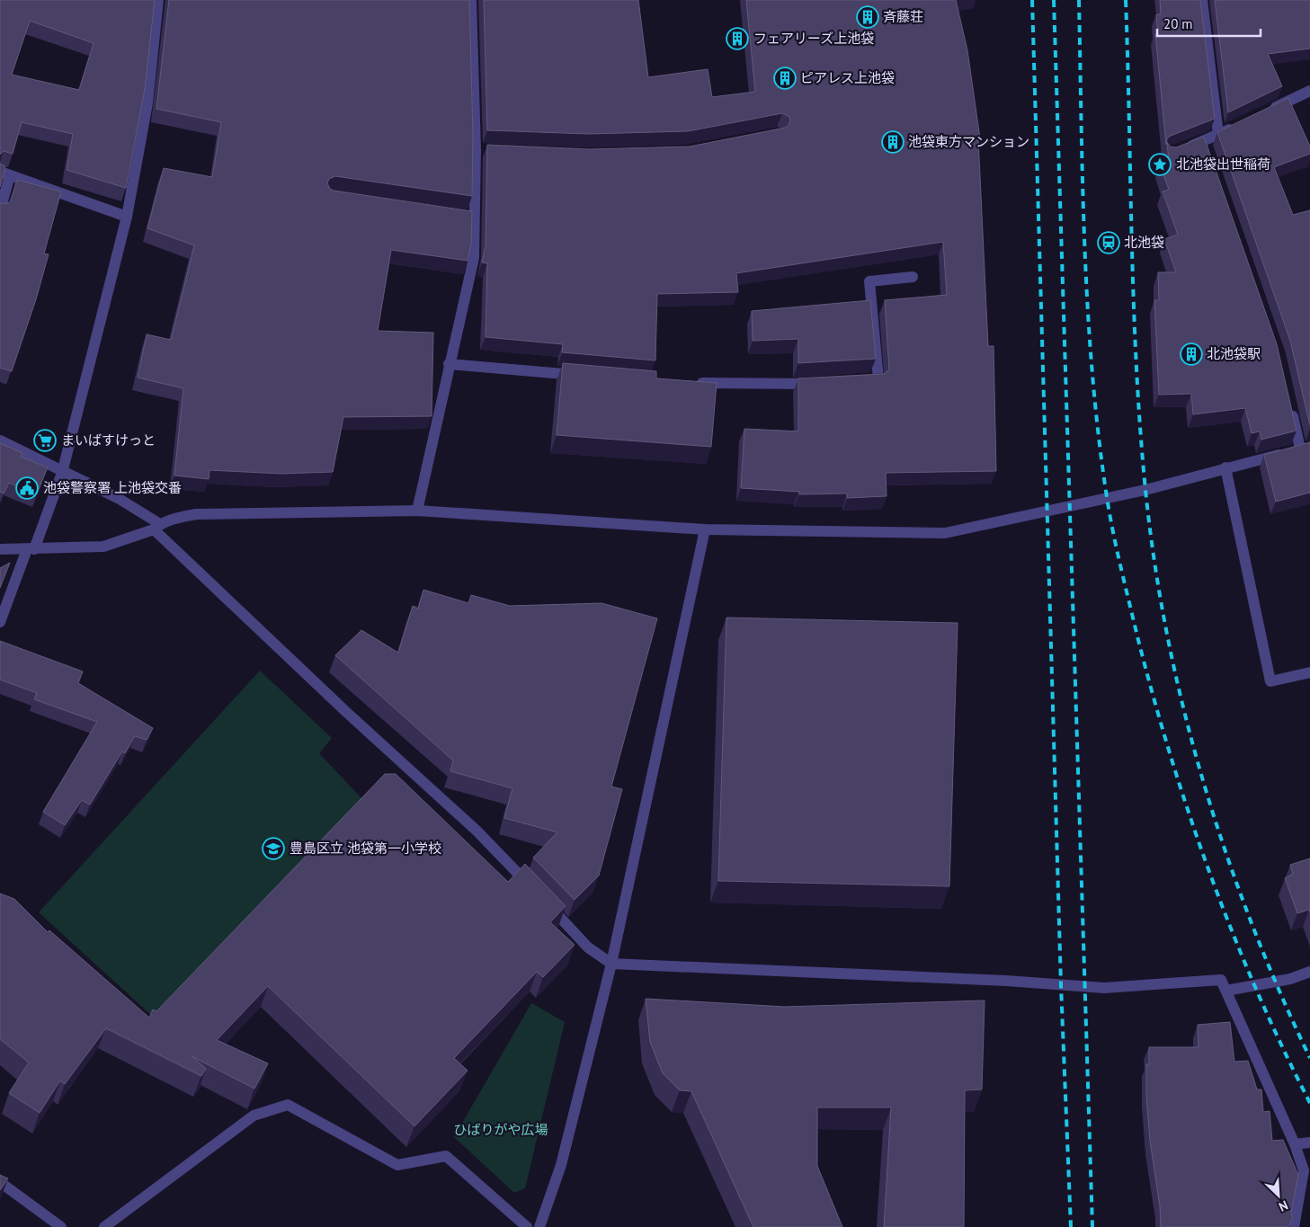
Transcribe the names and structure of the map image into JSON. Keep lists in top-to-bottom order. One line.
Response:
{"parks":["ひばりがや広場"],"places":{"building":["斉藤荘","フェアリーズ上池袋","ピアレス上池袋","池袋東方マンション","北池袋駅"],"place":["北池袋出世稲荷"],"station":["北池袋"],"supermarket":["まいばすけっと"],"public building":["池袋警察署 上池袋交番"],"school or university":["豊島区立 池袋第一小学校"]},"scale_bar":"20 m","north":"bottom right"}
